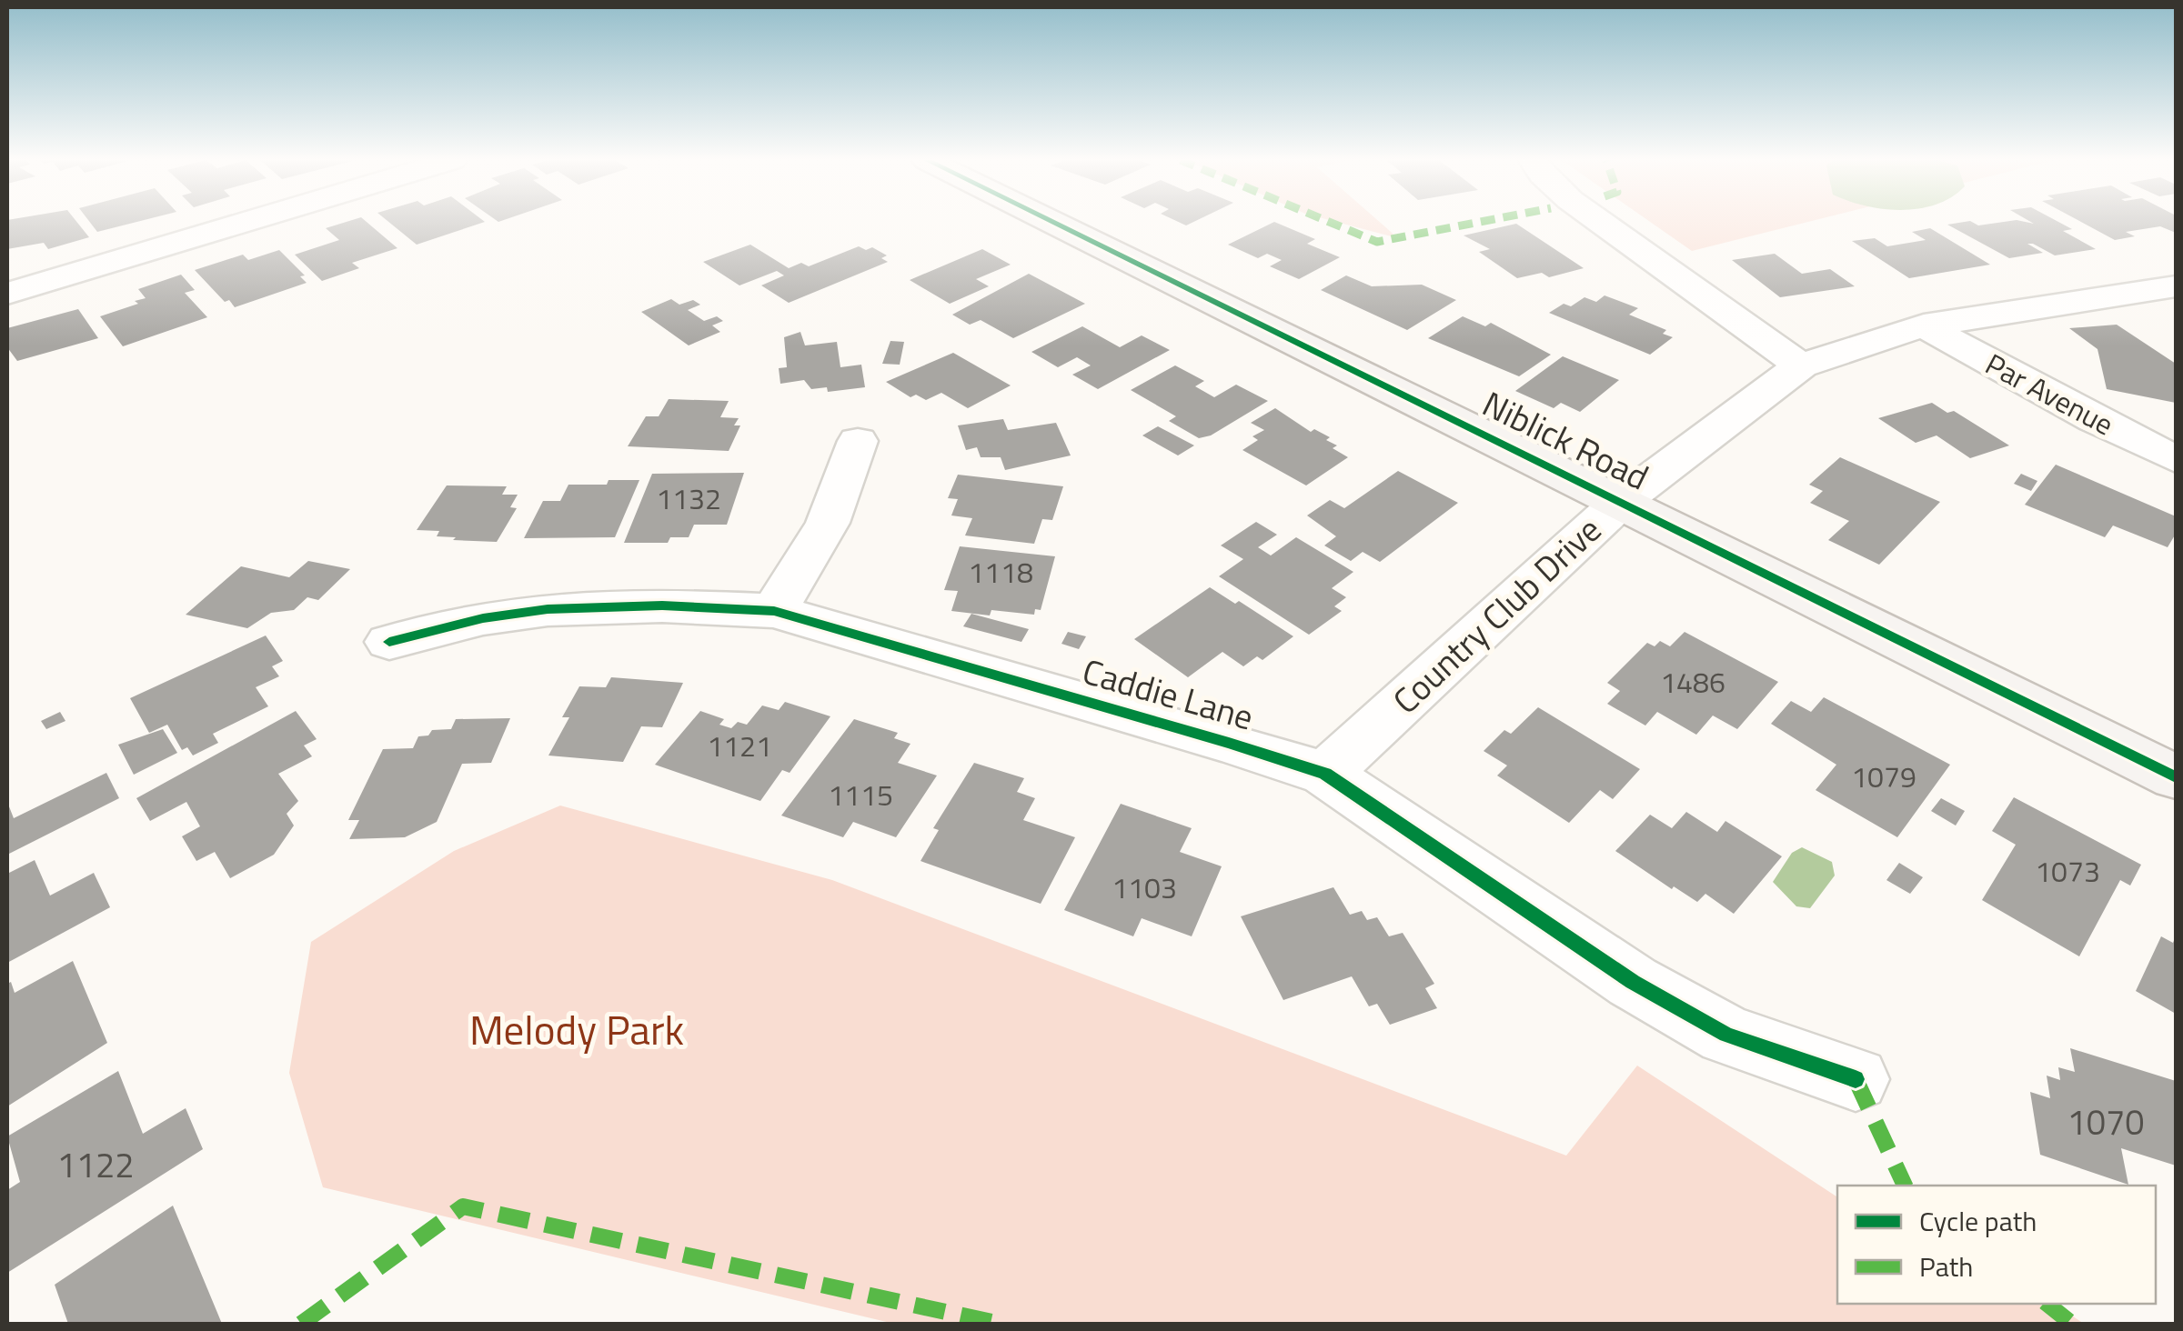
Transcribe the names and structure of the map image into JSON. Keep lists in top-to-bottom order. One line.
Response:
{"streets":{"main road":["Niblick Road"],"street":["Par Avenue","Country Club Drive","Caddie Lane"]},"crossings":[["Par Avenue","Country Club Drive"],["Niblick Road","Country Club Drive"],["Country Club Drive","Caddie Lane"]],"parks":["Melody Park"],"house_numbers":["1132","1118","1486","1121","1079","1115","1073","1103","1070","1122"],"legend":["Cycle path","Path"]}
